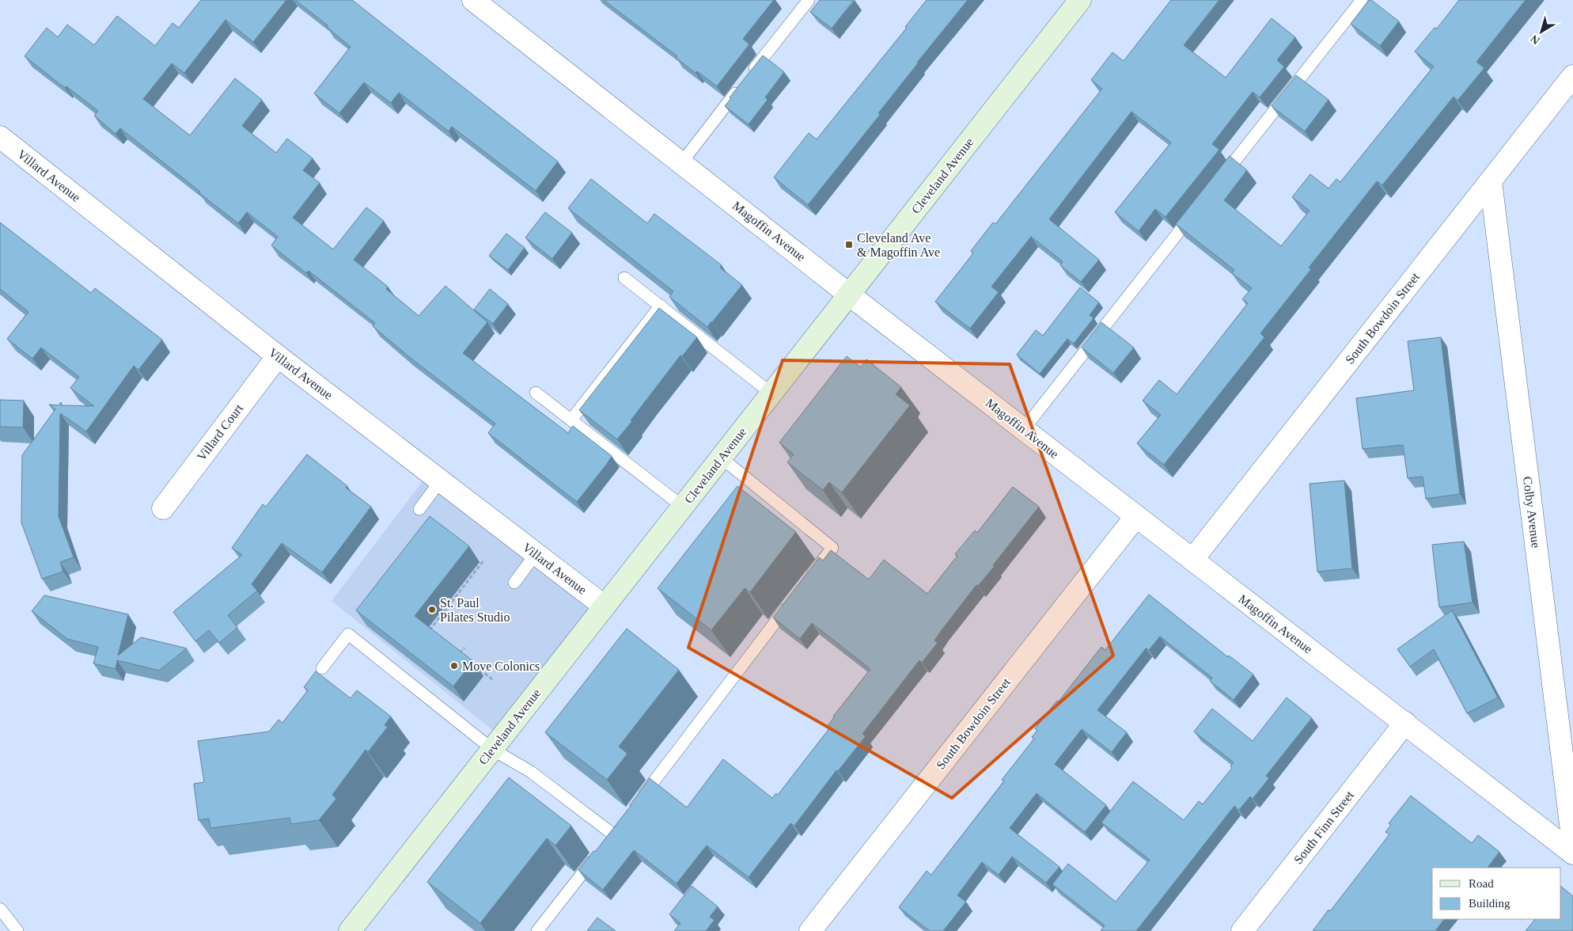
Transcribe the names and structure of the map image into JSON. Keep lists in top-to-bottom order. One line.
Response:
{"streets":{"street":["Villard Avenue","Cleveland Avenue","Magoffin Avenue","South Bowdoin Street","Villard Court","Colby Avenue","South Finn Street"]},"crossings":[["Villard Avenue","Cleveland Avenue"],["Villard Avenue","Villard Court"],["Cleveland Avenue","Magoffin Avenue"],["Magoffin Avenue","South Bowdoin Street"],["Magoffin Avenue","South Finn Street"],["South Bowdoin Street","Colby Avenue"]],"places":{"transit":["Cleveland Ave & Magoffin Ave"],"other":["St. Paul Pilates Studio","Move Colonics"]},"legend":["Road","Building"],"north":"bottom left"}
